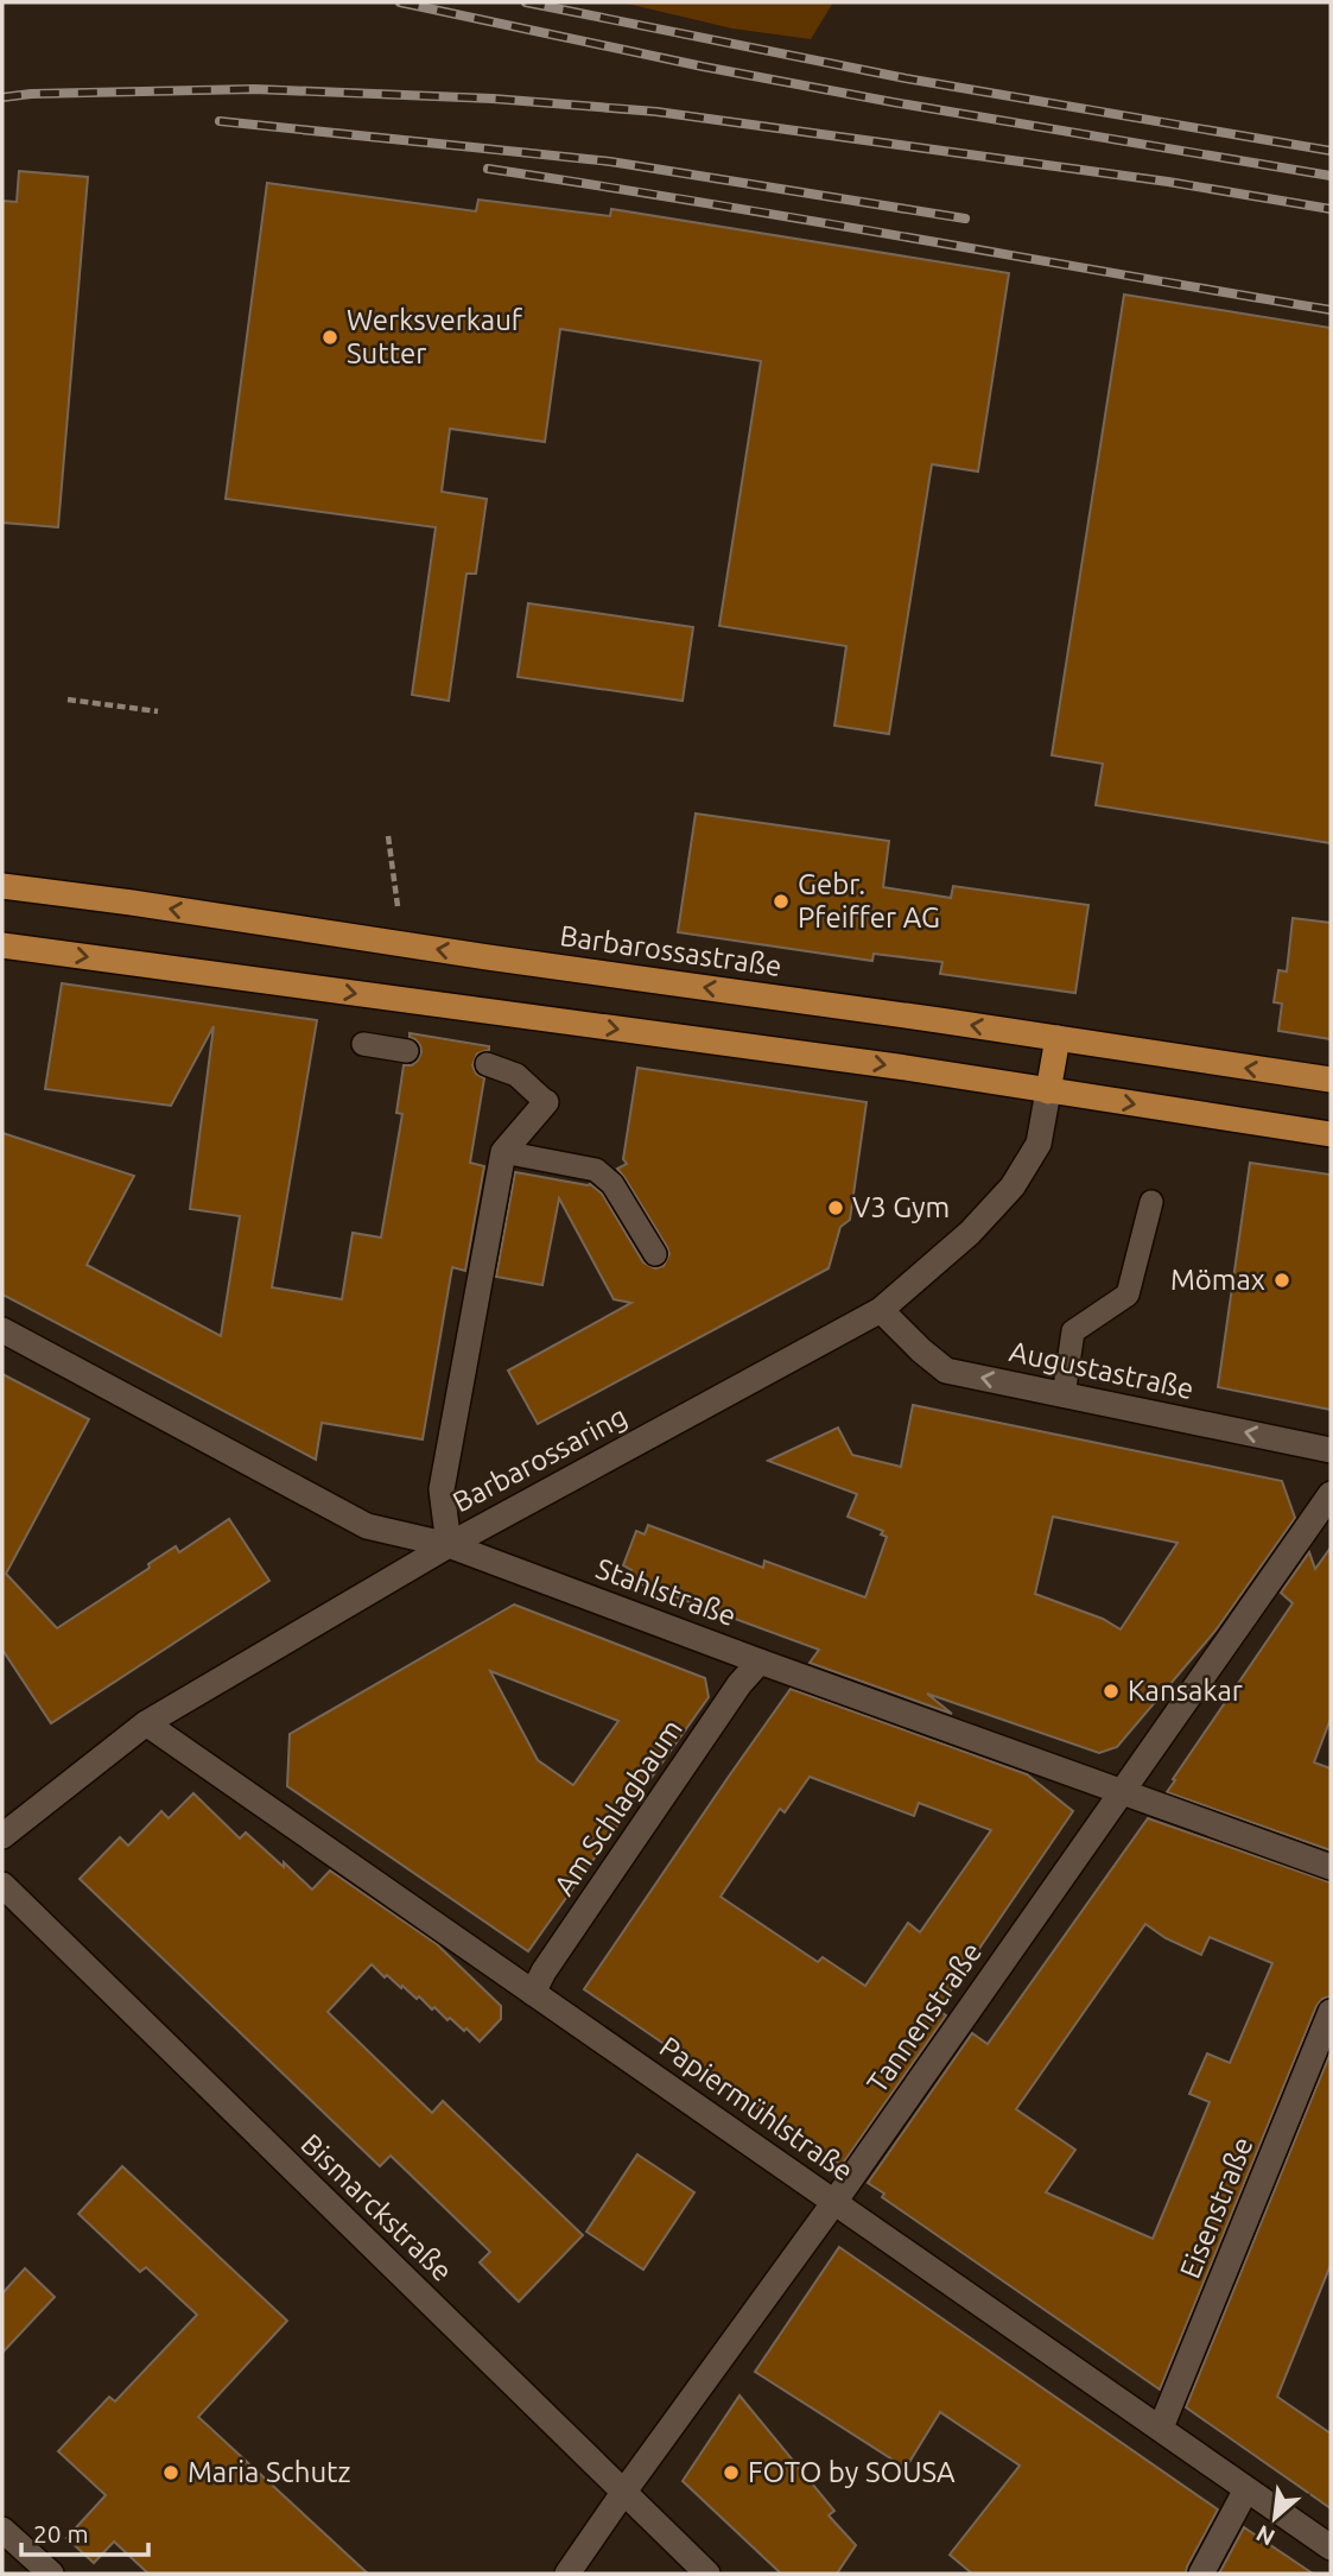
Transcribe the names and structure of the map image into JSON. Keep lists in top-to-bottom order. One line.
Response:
{"streets":{"main road":["Barbarossastraße"],"street":["Augustastraße","Barbarossaring","Stahlstraße","Am Schlagbaum","Tannenstraße","Papiermühlstraße","Bismarckstraße","Eisenstraße"]},"crossings":[["Augustastraße","Barbarossaring"],["Barbarossaring","Stahlstraße"],["Barbarossaring","Papiermühlstraße"],["Stahlstraße","Am Schlagbaum"],["Stahlstraße","Tannenstraße"],["Am Schlagbaum","Papiermühlstraße"],["Tannenstraße","Papiermühlstraße"],["Tannenstraße","Bismarckstraße"],["Papiermühlstraße","Eisenstraße"]],"one_way":["Augustastraße"],"places":["Werksverkauf Sutter","Gebr. Pfeiffer AG","V3 Gym","Mömax","Kansakar","Maria Schutz","FOTO by SOUSA"],"scale_bar":"20 m","north":"bottom left"}
